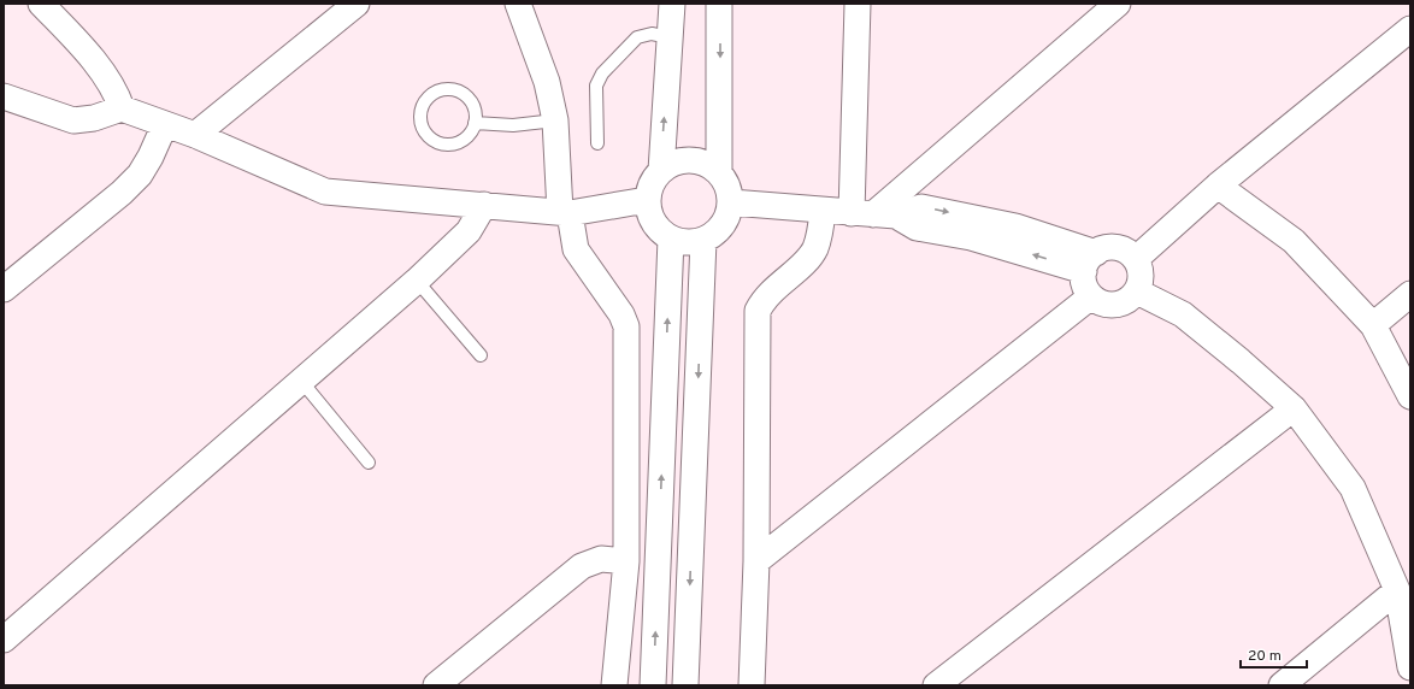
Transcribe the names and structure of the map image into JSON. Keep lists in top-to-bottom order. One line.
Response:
{"scale_bar":"20 m"}
